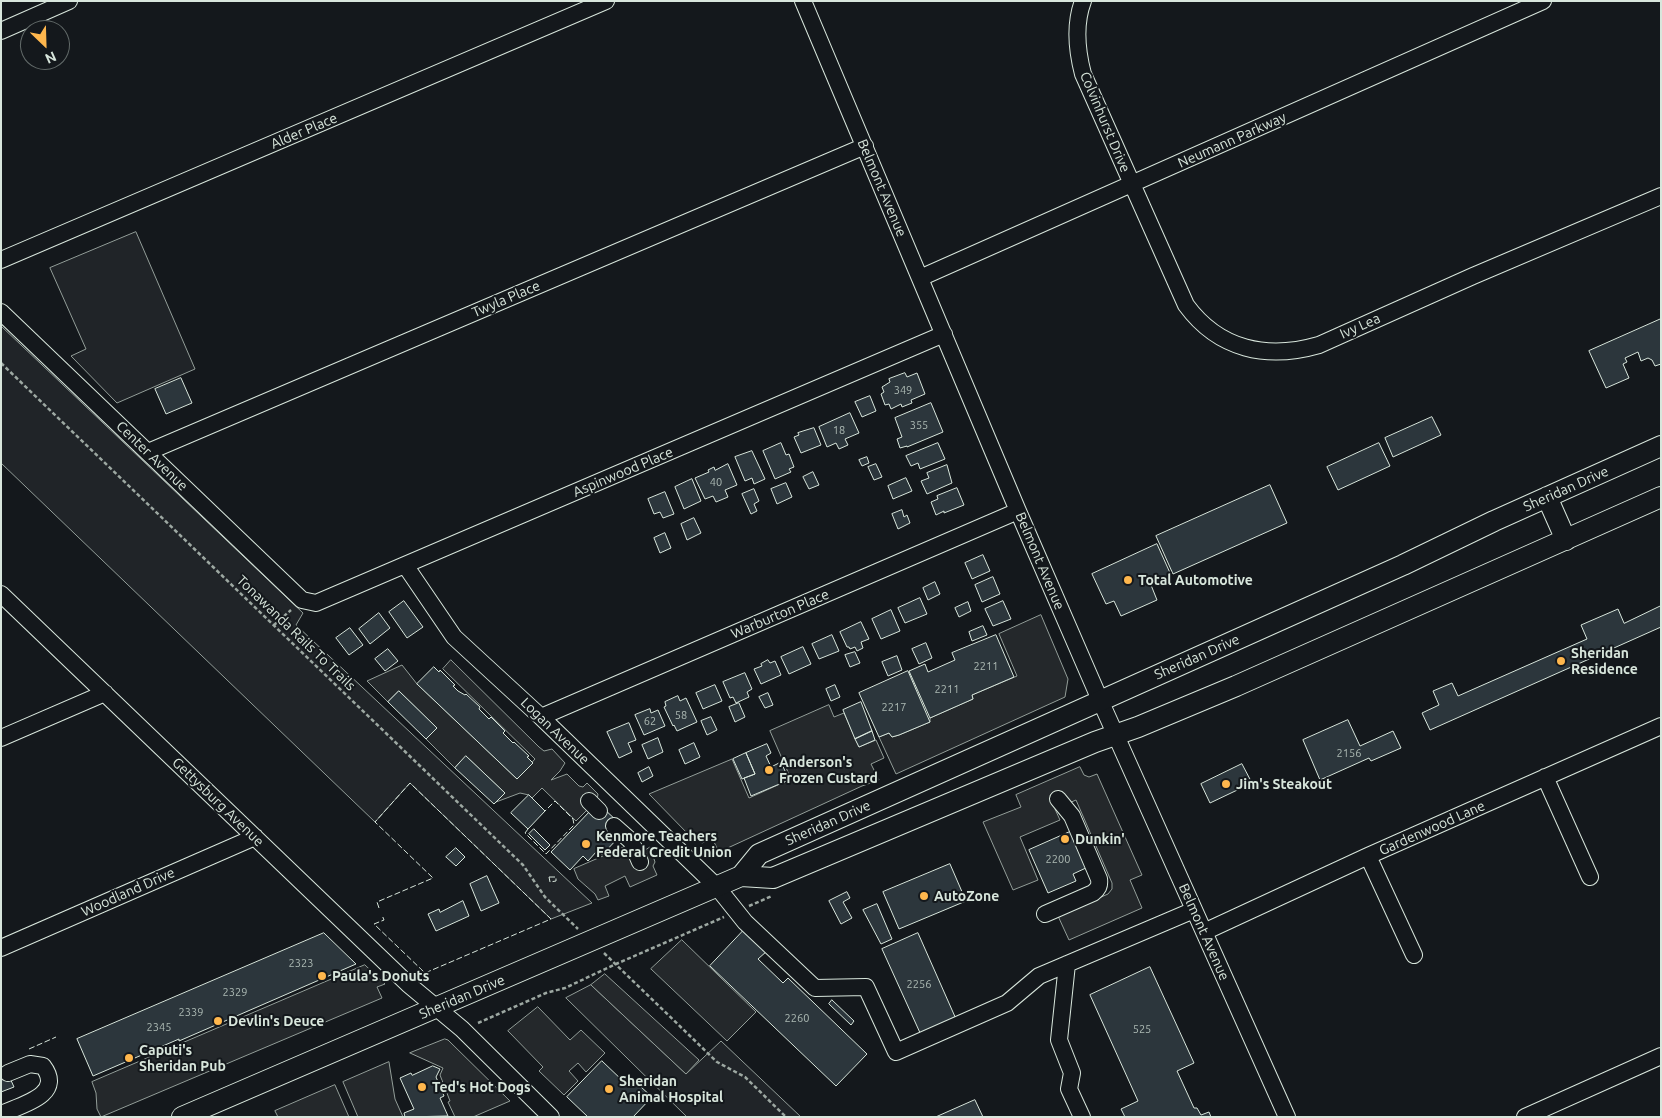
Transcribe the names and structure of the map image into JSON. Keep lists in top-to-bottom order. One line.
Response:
{"streets":{"main road":["Sheridan Drive"],"street":["Colvinhurst Drive","Alder Place","Neumann Parkway","Belmont Avenue","Twyla Place","Ivy Lea","Center Avenue","Aspinwood Place","Warburton Place","Logan Avenue","Gettysburg Avenue","Gardenwood Lane","Woodland Drive"],"path":["Tonawanda Rails To Trails"]},"crossings":[["Colvinhurst Drive","Neumann Parkway"],["Colvinhurst Drive","Ivy Lea"],["Neumann Parkway","Belmont Avenue"],["Neumann Parkway","Ivy Lea"],["Belmont Avenue","Twyla Place"],["Belmont Avenue","Aspinwood Place"],["Belmont Avenue","Sheridan Drive"],["Belmont Avenue","Warburton Place"],["Belmont Avenue","Gardenwood Lane"],["Twyla Place","Center Avenue"],["Center Avenue","Aspinwood Place"],["Aspinwood Place","Logan Avenue"],["Sheridan Drive","Logan Avenue"],["Sheridan Drive","Gettysburg Avenue"],["Warburton Place","Logan Avenue"],["Gettysburg Avenue","Woodland Drive"]],"places":["Total Automotive","Sheridan Residence","Anderson's Frozen Custard","Jim's Steakout","Dunkin'","Kenmore Teachers Federal Credit Union","AutoZone","Paula's Donuts","Devlin's Deuce","Caputi's Sheridan Pub","Ted's Hot Dogs","Sheridan Animal Hospital"],"house_numbers":["349","355","18","40","2211","2211","2217","58","62","2156","2200","2323","2256","2329","2339","2260","2345","525"],"north":"bottom right"}
